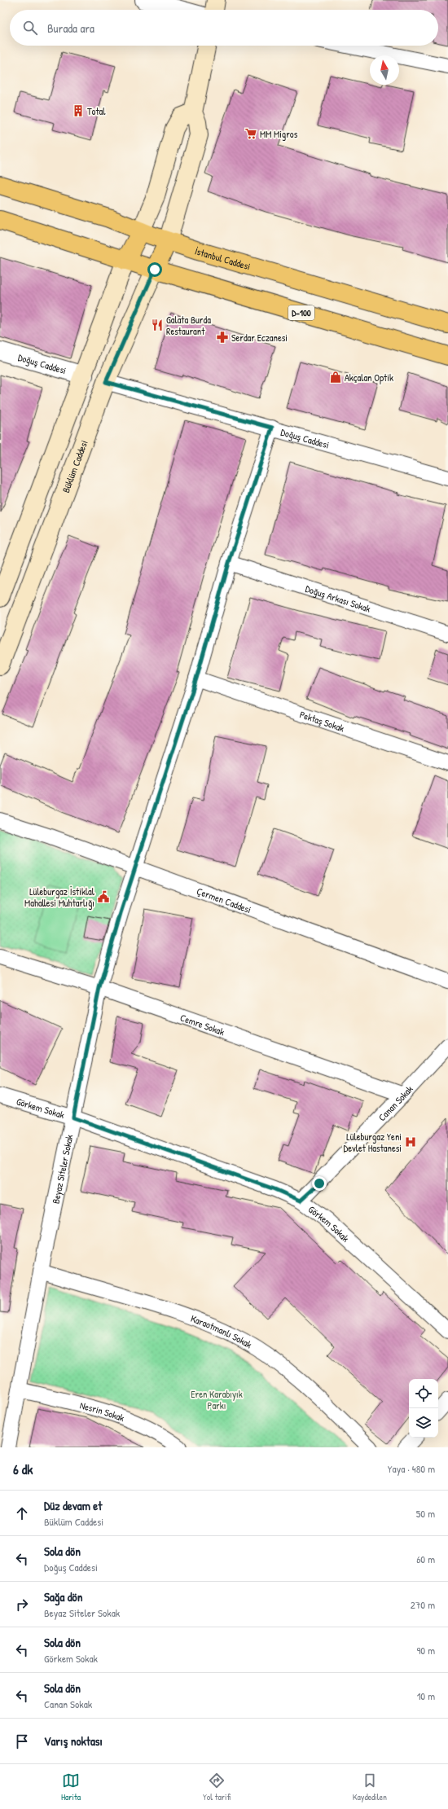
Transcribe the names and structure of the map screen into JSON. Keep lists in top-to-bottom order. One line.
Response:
{"streets":{"highway":["İstanbul Caddesi","D-100"],"main road":["Büklüm Caddesi"],"street":["Doğuş Caddesi","Doğuş Arkası Sokak","Pektaş Sokak","Çermen Caddesi","Cemre Sokak","Canan Sokak","Görkem Sokak","Beyaz Siteler Sokak","Karaotmanlı Sokak","Nesrin Sokak"]},"crossings":[["D-100","Büklüm Caddesi"],["Doğuş Caddesi","Büklüm Caddesi"],["Doğuş Caddesi","Beyaz Siteler Sokak"],["Doğuş Arkası Sokak","Beyaz Siteler Sokak"],["Pektaş Sokak","Beyaz Siteler Sokak"],["Çermen Caddesi","Beyaz Siteler Sokak"],["Cemre Sokak","Canan Sokak"],["Cemre Sokak","Beyaz Siteler Sokak"],["Canan Sokak","Görkem Sokak"],["Görkem Sokak","Beyaz Siteler Sokak"],["Beyaz Siteler Sokak","Karaotmanlı Sokak"],["Beyaz Siteler Sokak","Nesrin Sokak"]],"parks":["Eren Karabıyık Parkı"],"places":{"building":["Total"],"supermarket":["MM Migros"],"restaurant":["Galata Burda Restaurant"],"pharmacy":["Serdar Eczanesi"],"shop":["Akçalan Optik"],"public building":["Lüleburgaz İstiklal Mahallesi Muhtarlığı"],"hospital":["Lüleburgaz Yeni Devlet Hastanesi"]},"north":"top","page":{"search":"Burada ara","heading":["6 dk","Yaya · 480 m"],"list":[["Düz devam et","Büklüm Caddesi","50 m"],["Sola dön","Doğuş Caddesi","60 m"],["Sağa dön","Beyaz Siteler Sokak","270 m"],["Sola dön","Görkem Sokak","90 m"],["Sola dön","Canan Sokak","10 m"],"Varış noktası"],"nav":["Harita","Yol tarifi","Kaydedilen"]}}
